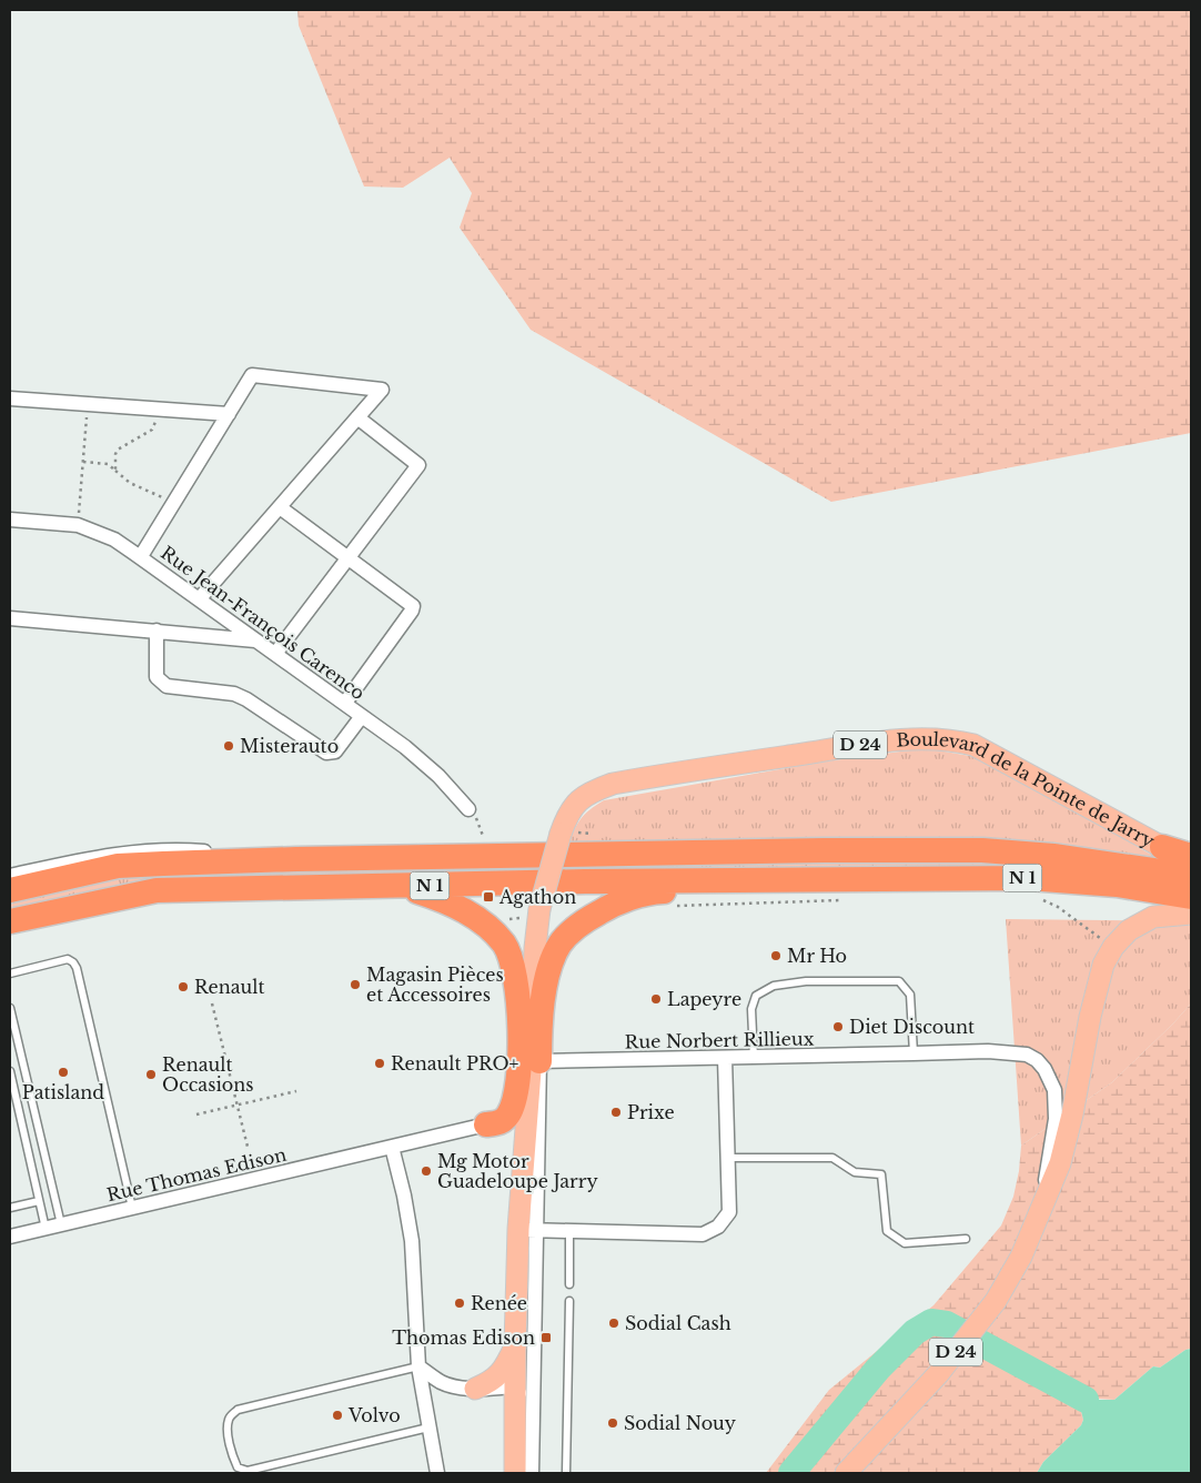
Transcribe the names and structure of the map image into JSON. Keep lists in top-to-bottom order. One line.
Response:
{"streets":{"highway":["N 1"],"main road":["D 24","Boulevard de la Pointe de Jarry"],"street":["Rue Jean-François Carenco","Rue Norbert Rillieux","Rue Thomas Edison"]},"crossings":[["D 24","Rue Norbert Rillieux"],["Boulevard de la Pointe de Jarry","Rue Norbert Rillieux"]],"places":{"other":["Misterauto","Mr Ho","Magasin Pièces et Accessoires","Renault","Lapeyre","Diet Discount","Renault PRO+","Patisland","Renault Occasions","Prixe","Mg Motor Guadeloupe Jarry","Renée","Sodial Cash","Volvo","Sodial Nouy"],"transit":["Agathon","Thomas Edison"]}}
